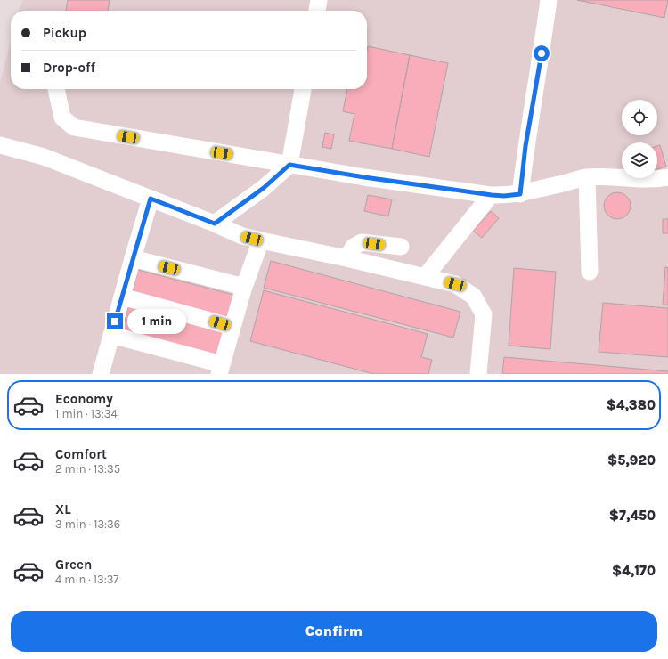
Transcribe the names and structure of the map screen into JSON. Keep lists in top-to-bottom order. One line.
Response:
{"page":{"banner":["Pickup","Drop-off"],"bubble":"1 min","list":[{"name":"Economy","note":"1 min · 13:34","value":"$4,380"},{"name":"Comfort","note":"2 min · 13:35","value":"$5,920"},{"name":"XL","note":"3 min · 13:36","value":"$7,450"},{"name":"Green","note":"4 min · 13:37","value":"$4,170"}],"buttons":"Confirm"}}
